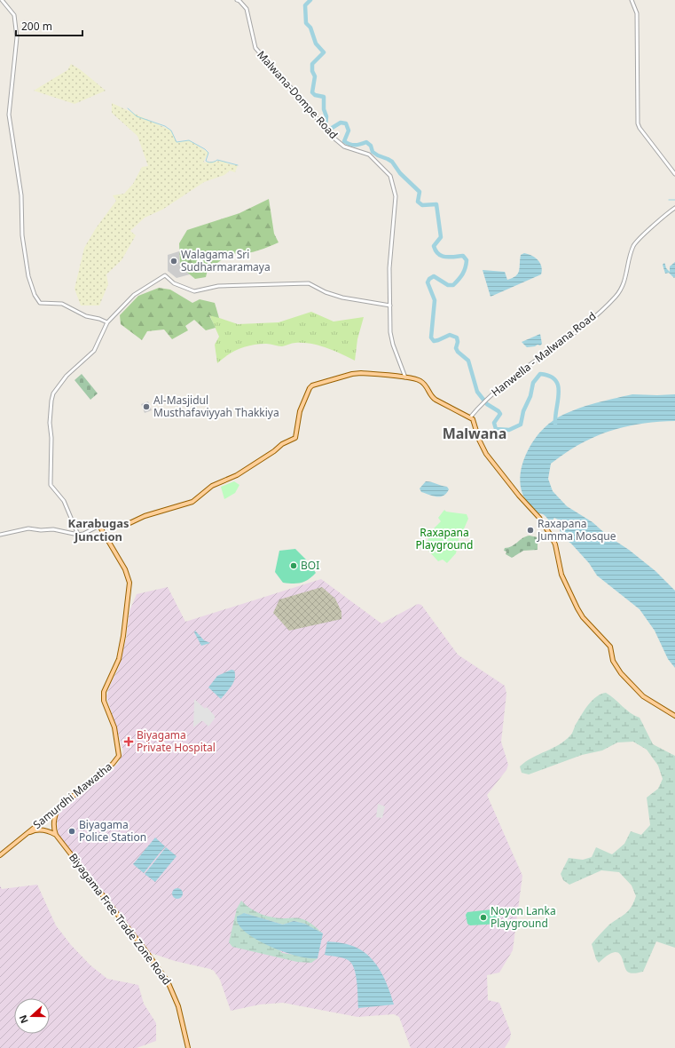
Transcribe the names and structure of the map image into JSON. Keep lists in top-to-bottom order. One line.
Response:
{"streets":{"main road":["Samurdhi Mawatha","Biyagama Free Trade Zone Road"],"street":["Malwana-Dompe Road","Hanwella - Malwana Road"]},"districts":["Malwana","Karabugas Junction"],"parks":["Raxapana Playground"],"places":{"other":["Walagama Sri Sudharmaramaya","Al-Masjidul Musthafaviyyah Thakkiya","Raxapana Jumma Mosque","BOI","Biyagama Police Station","Noyon Lanka Playground"],"health":["Biyagama Private Hospital"]},"scale_bar":"200 m","north":"left"}
